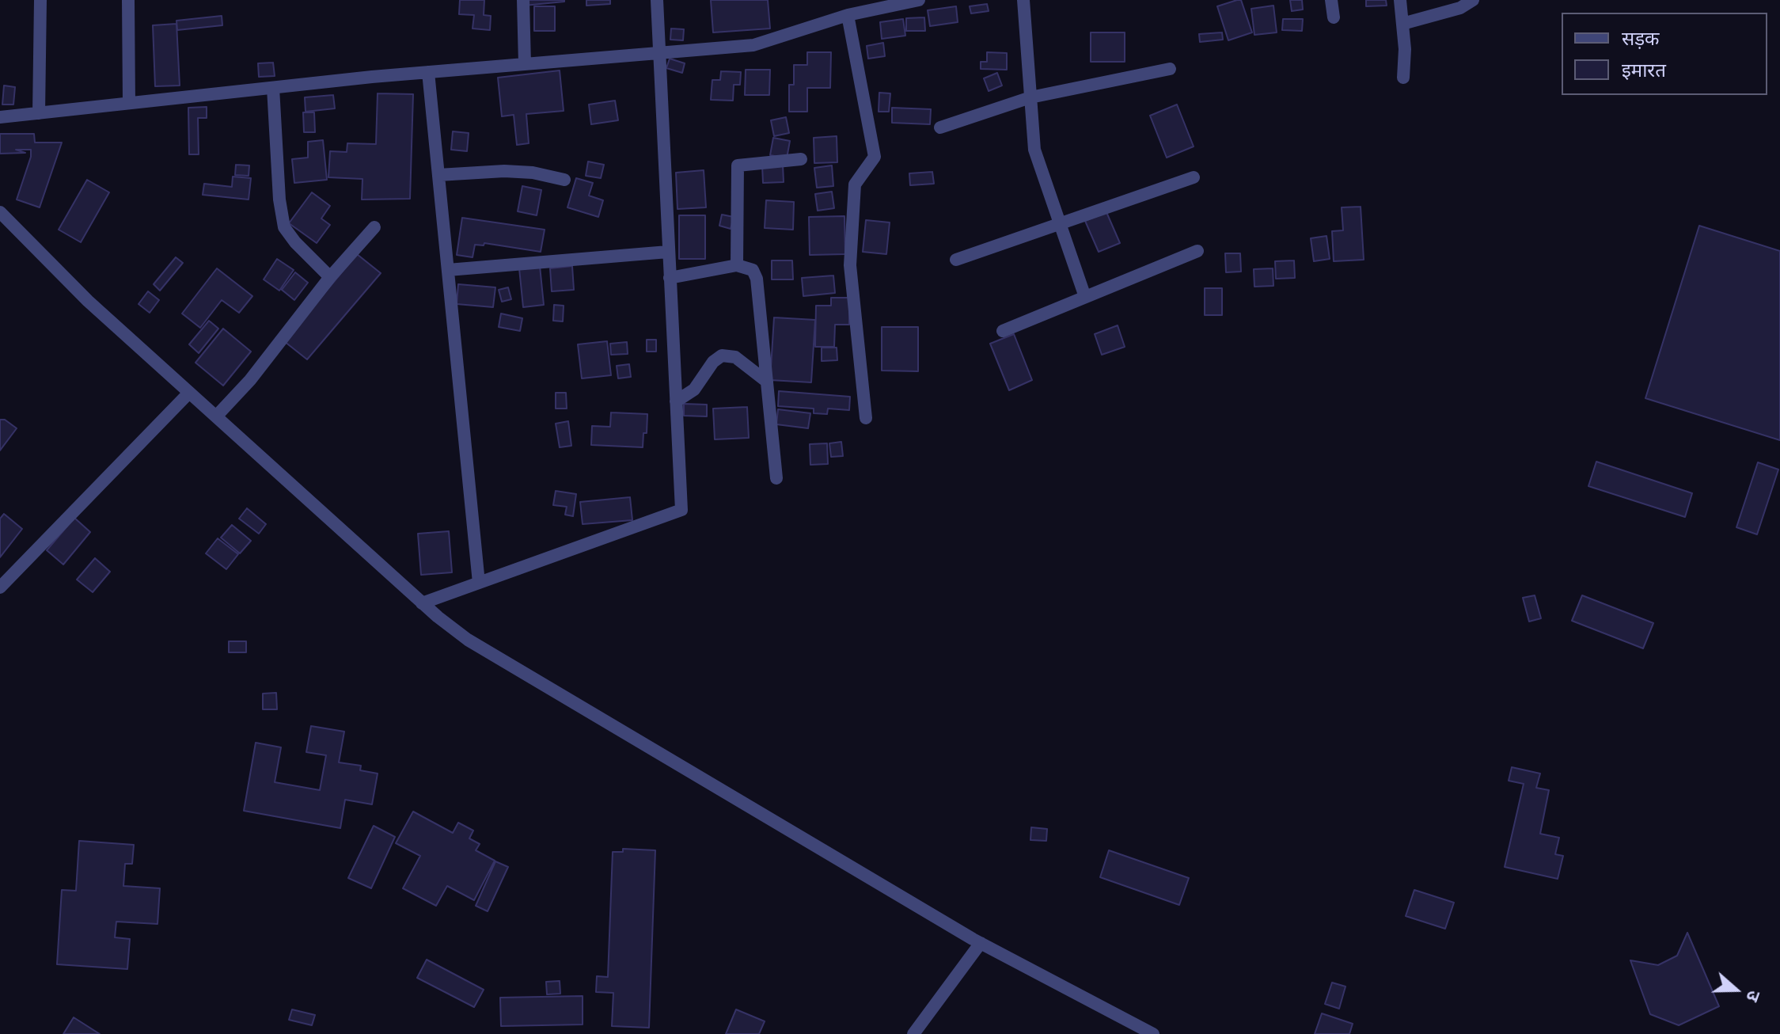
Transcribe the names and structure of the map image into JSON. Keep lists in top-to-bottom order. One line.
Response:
{"legend":["सड़क","इमारत"],"north":"right"}
